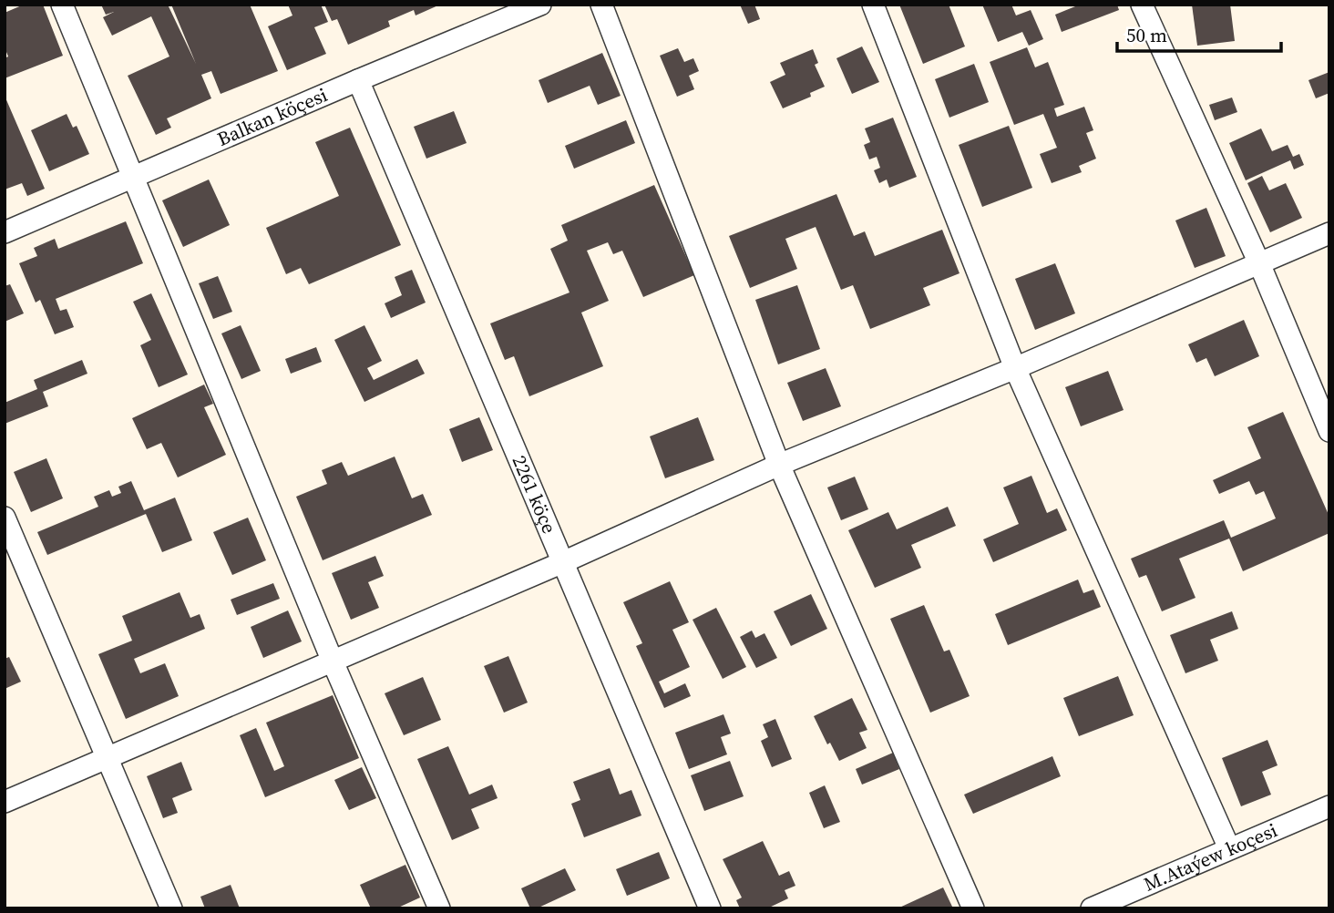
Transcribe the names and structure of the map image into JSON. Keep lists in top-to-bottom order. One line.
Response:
{"streets":{"street":["Balkan köçesi","2261 köçe","M.Ataýew koçesi"]},"crossings":[["Balkan köçesi","2261 köçe"]],"scale_bar":"50 m"}
